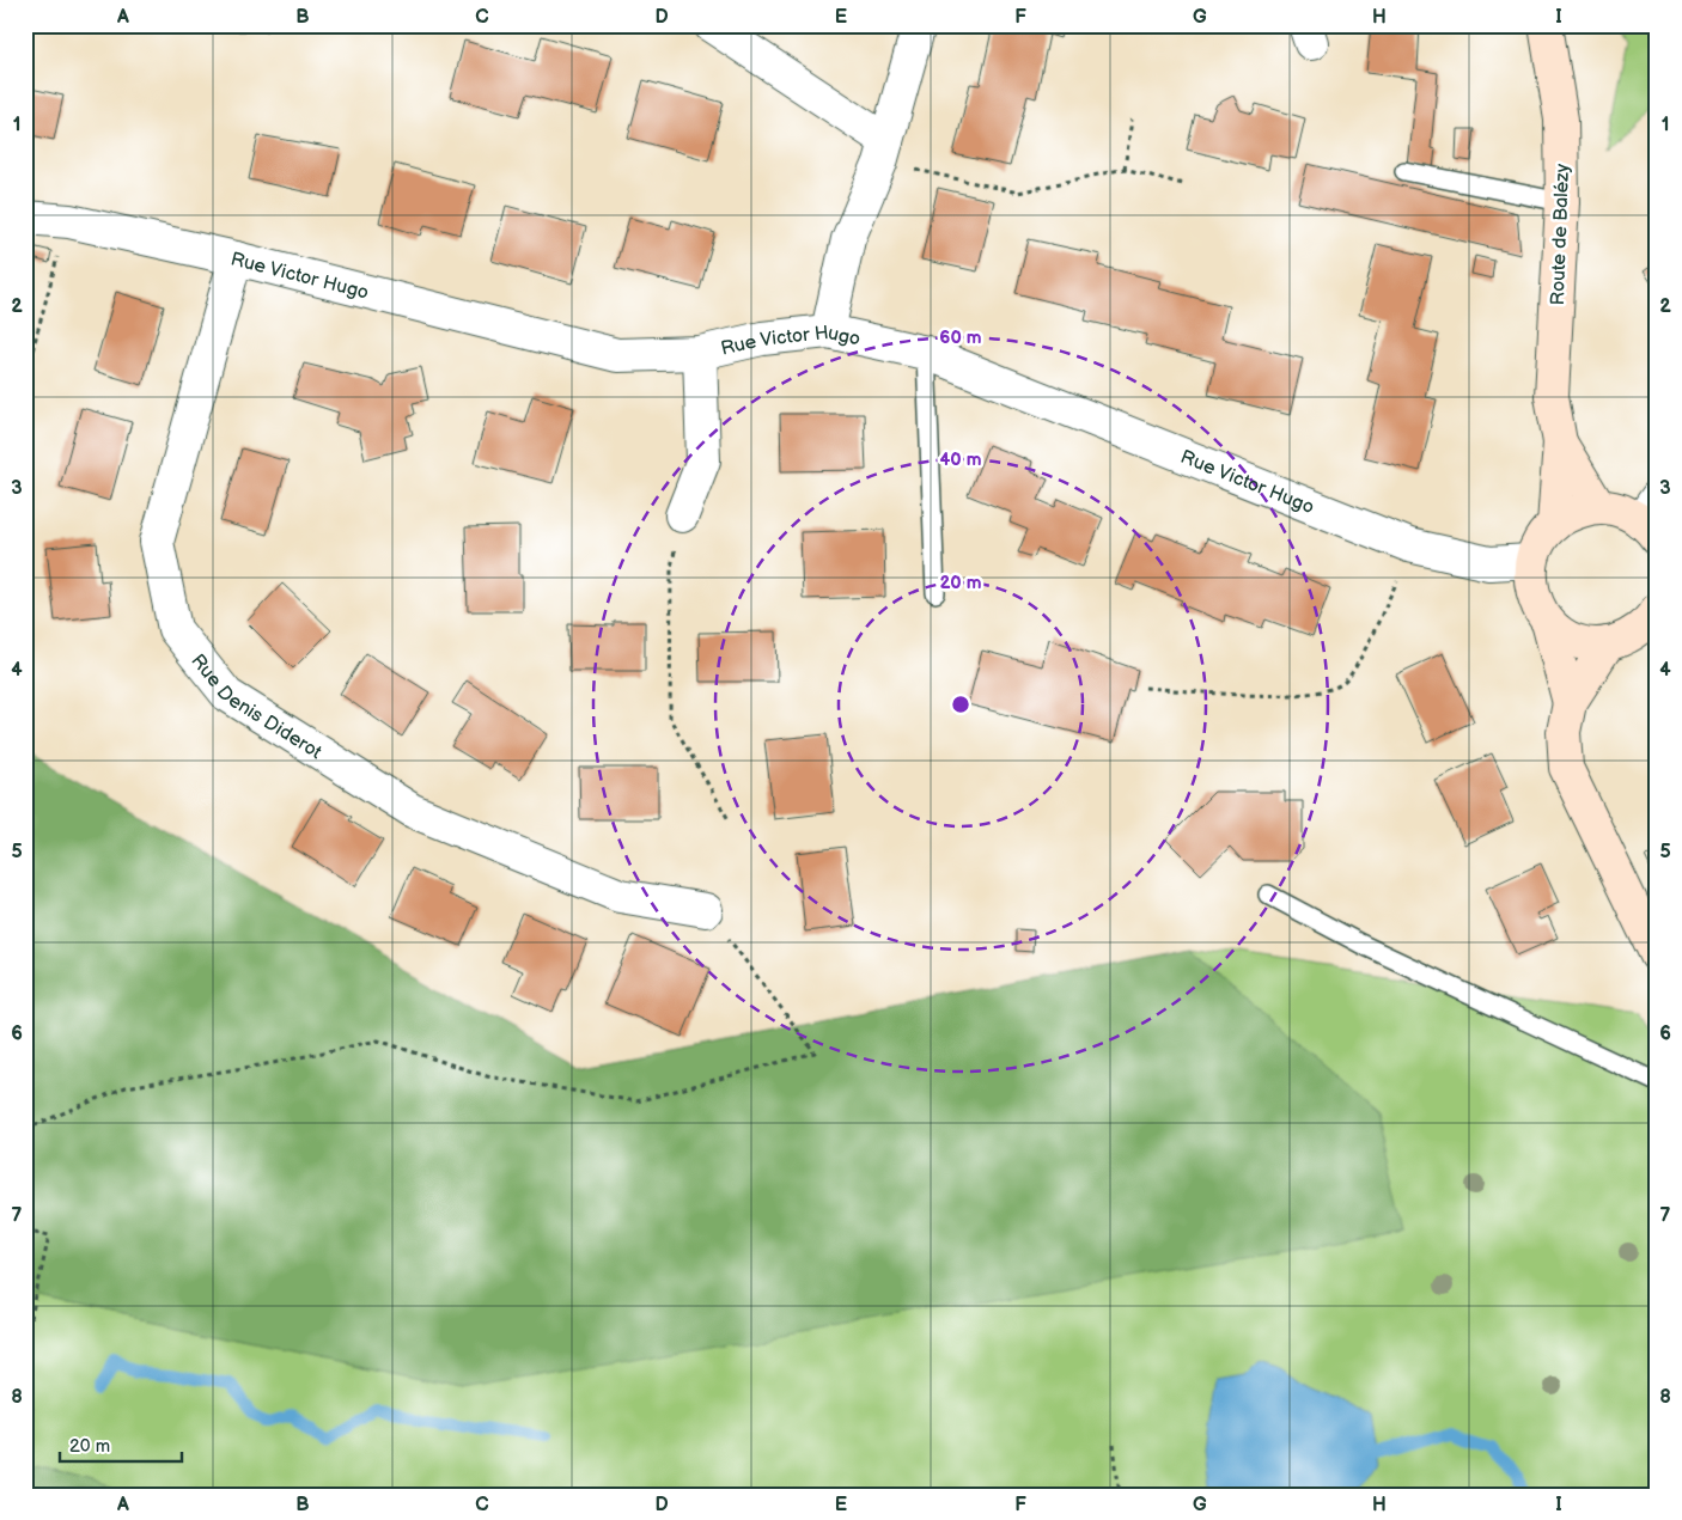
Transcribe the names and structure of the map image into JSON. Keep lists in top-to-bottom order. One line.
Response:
{"streets":{"main road":["Route de Balézy"],"street":["Rue Victor Hugo","Rue Denis Diderot"]},"crossings":[["Rue Victor Hugo","Rue Denis Diderot"]],"scale_bar":"20 m","grid":{"columns":["A","B","C","D","E","F","G","H","I"],"rows":["1","2","3","4","5","6","7","8"]},"rings":["60 m","40 m","20 m"]}
